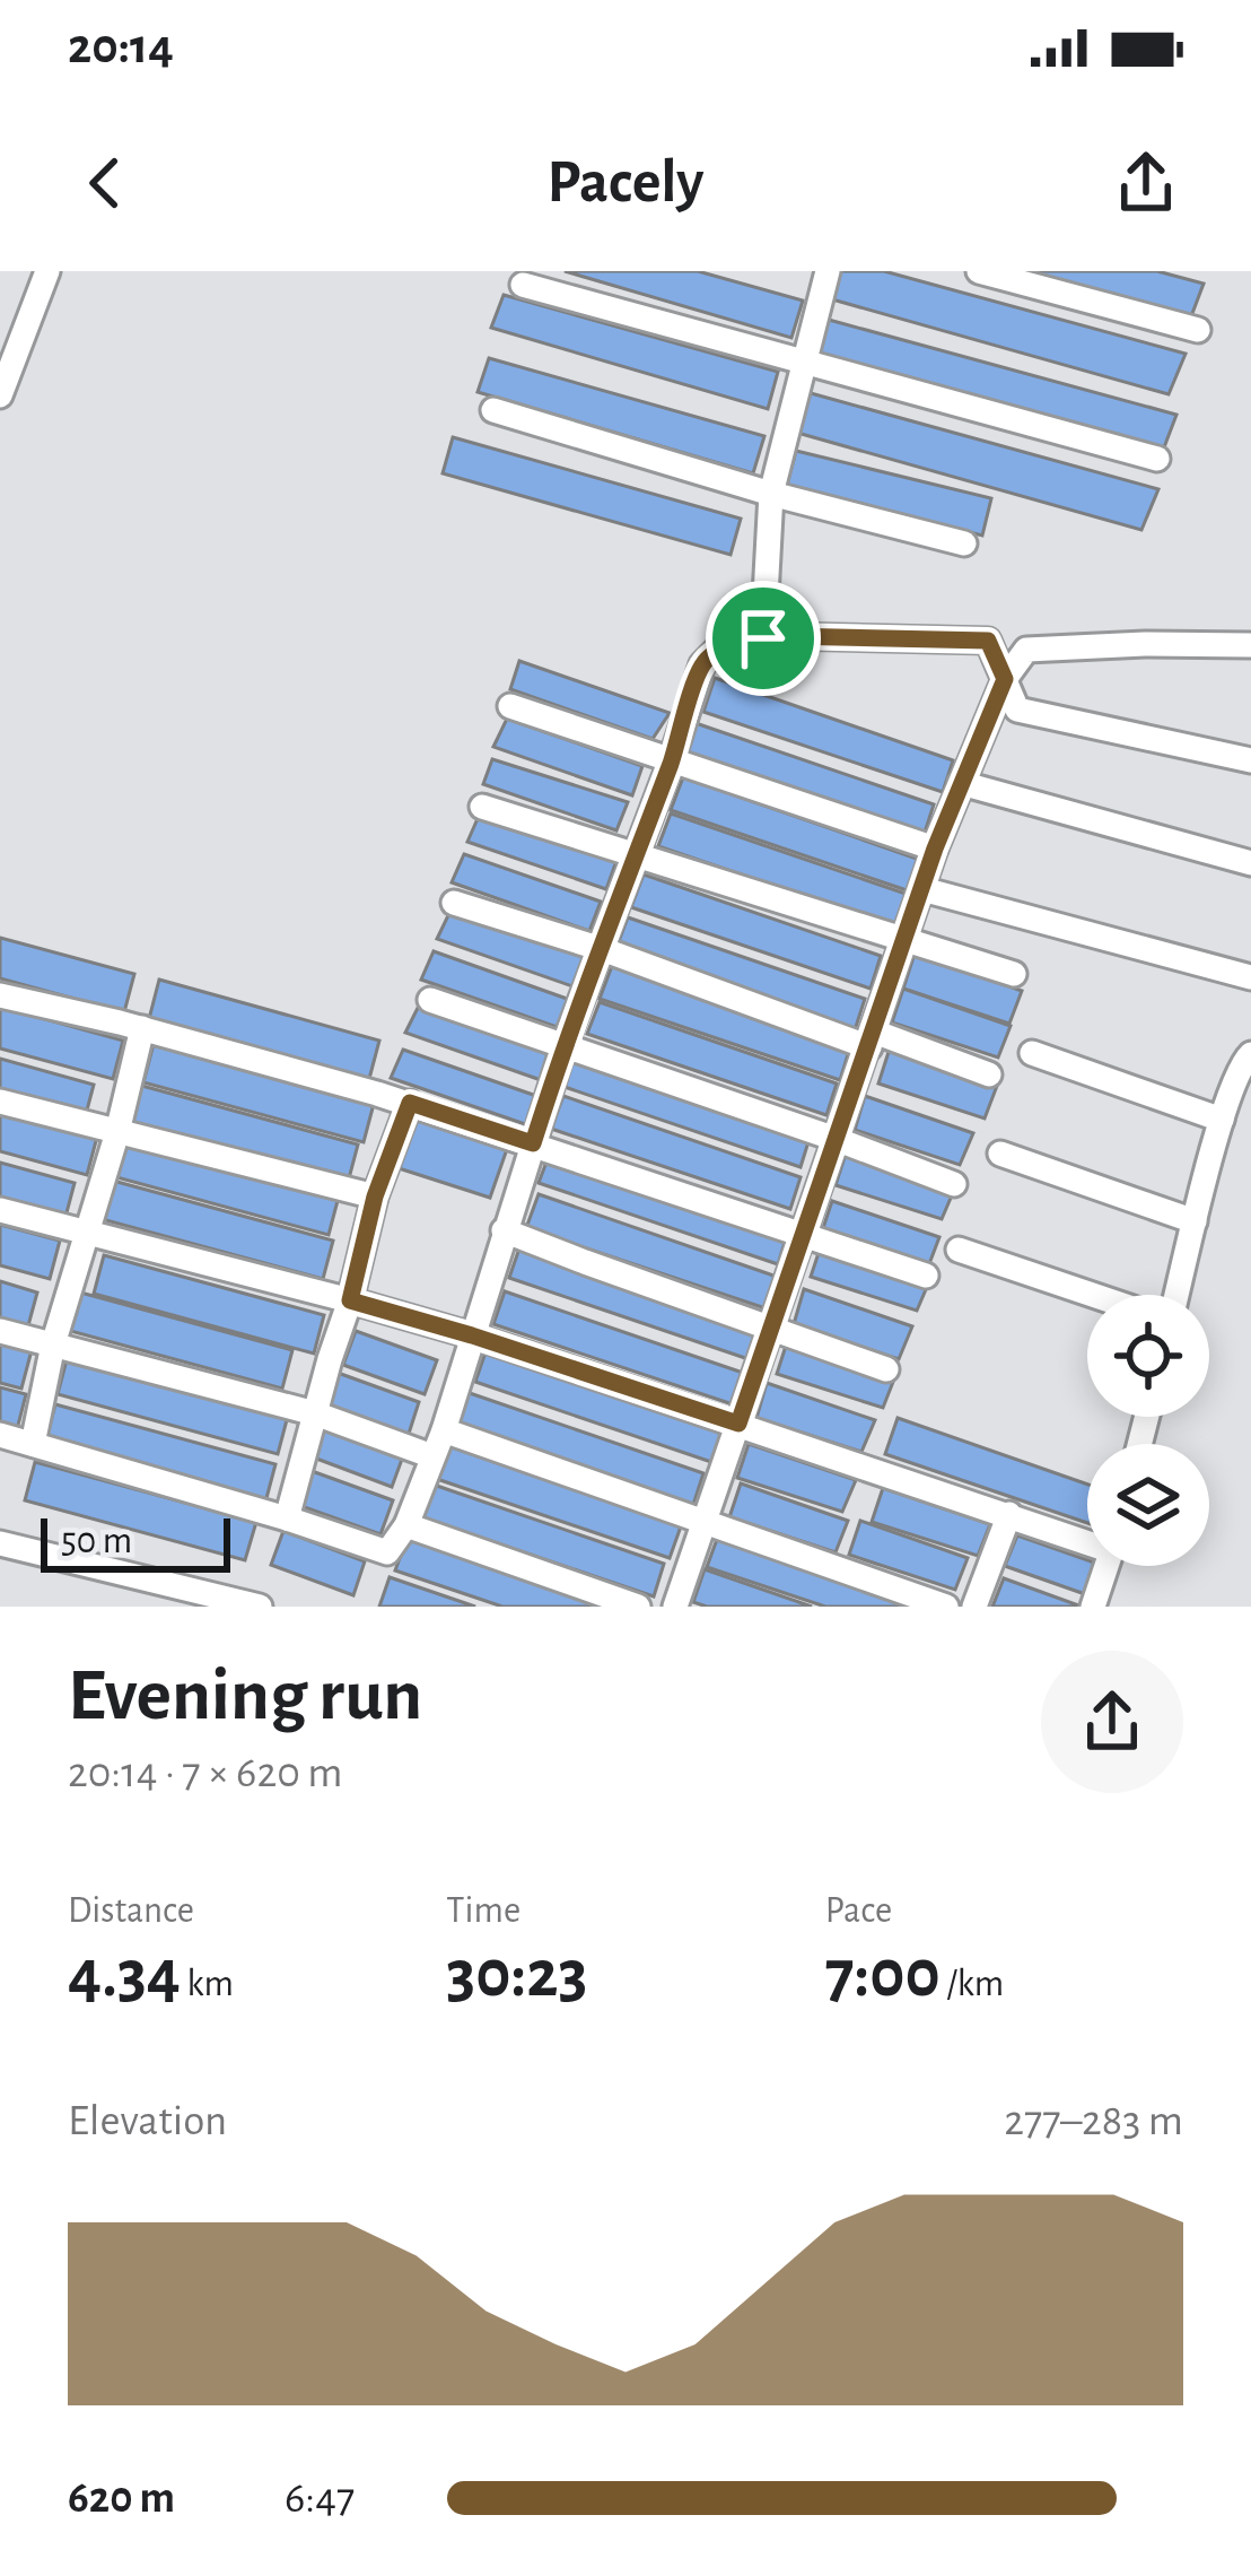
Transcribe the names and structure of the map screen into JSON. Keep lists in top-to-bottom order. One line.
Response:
{"scale_bar":"50 m","page":{"status":"20:14","header":"Pacely","scale":"50 m","heading":["Evening run","20:14 · 7 × 620 m"],"stats":[["Distance","4.34 km"],["Time","30:23"],["Pace","7:00 /km"]],"chart":["Elevation","277–283 m"],"list":[{"name":"620 m","note":"6:47"}]}}
